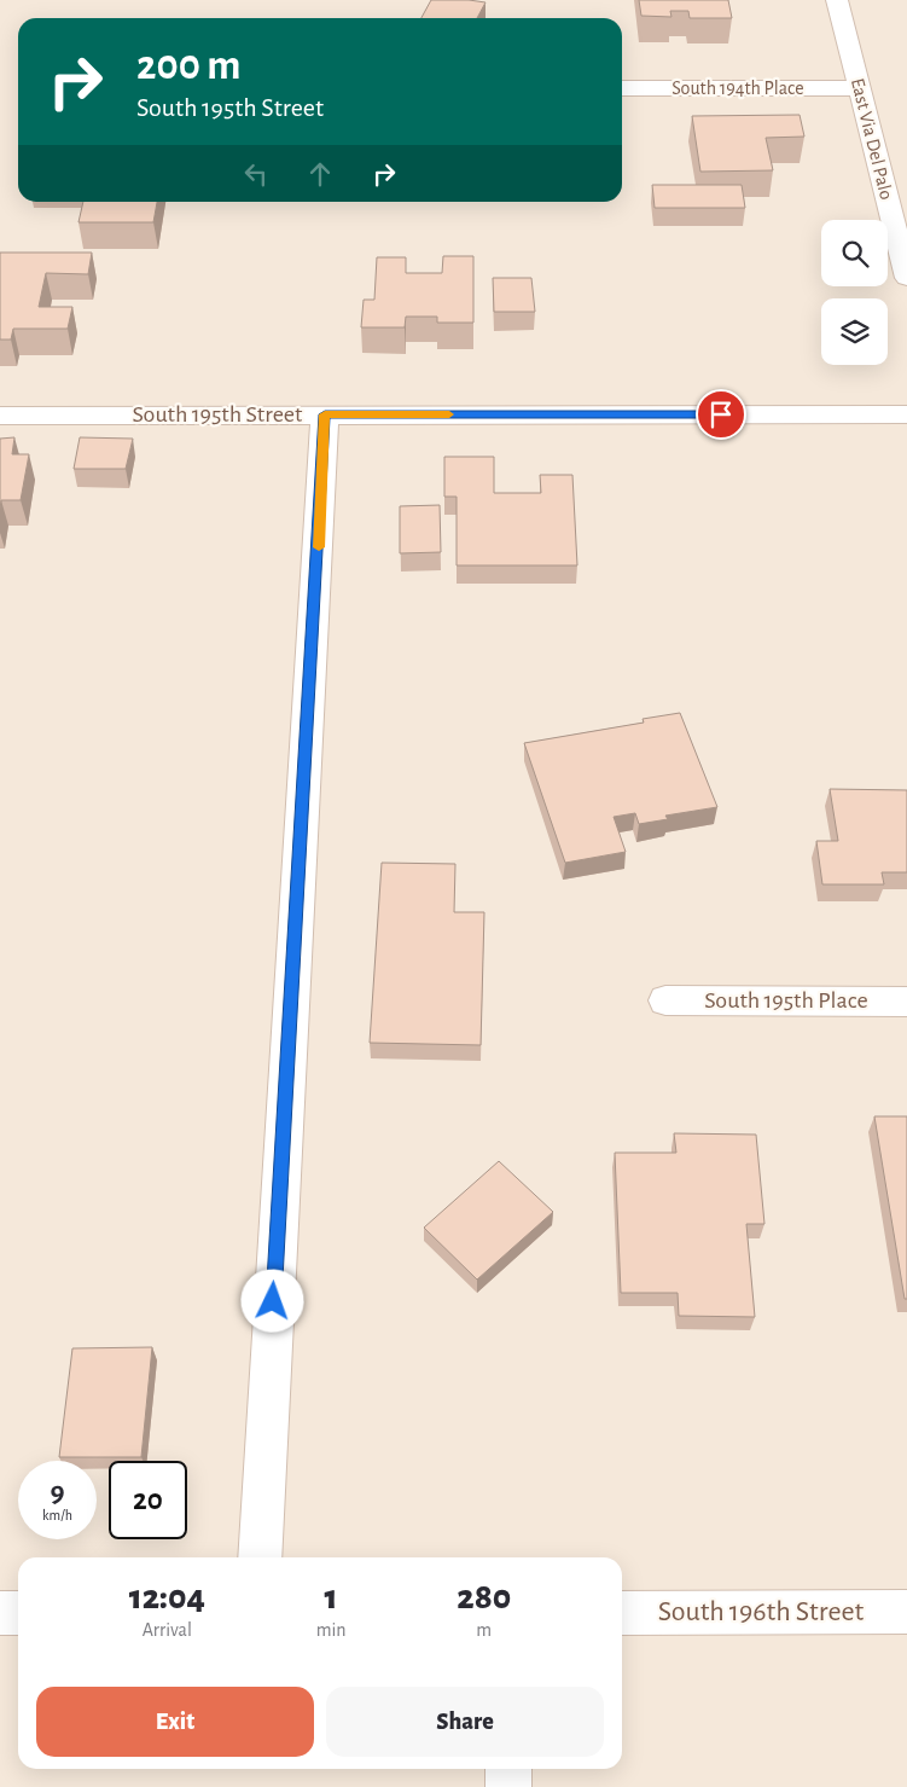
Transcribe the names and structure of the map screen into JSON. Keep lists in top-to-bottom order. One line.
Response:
{"streets":{"street":["South 194th Place","East Via Del Palo","South 195th Street","South 195th Place","South 196th Street"]},"crossings":[["South 194th Place","East Via Del Palo"]],"page":{"turn":["200 m","South 195th Street"],"speed":"9 km/h","limit":"20","eta":["12:04","Arrival","1","min","280","m"],"buttons":["Exit","Share"]}}
